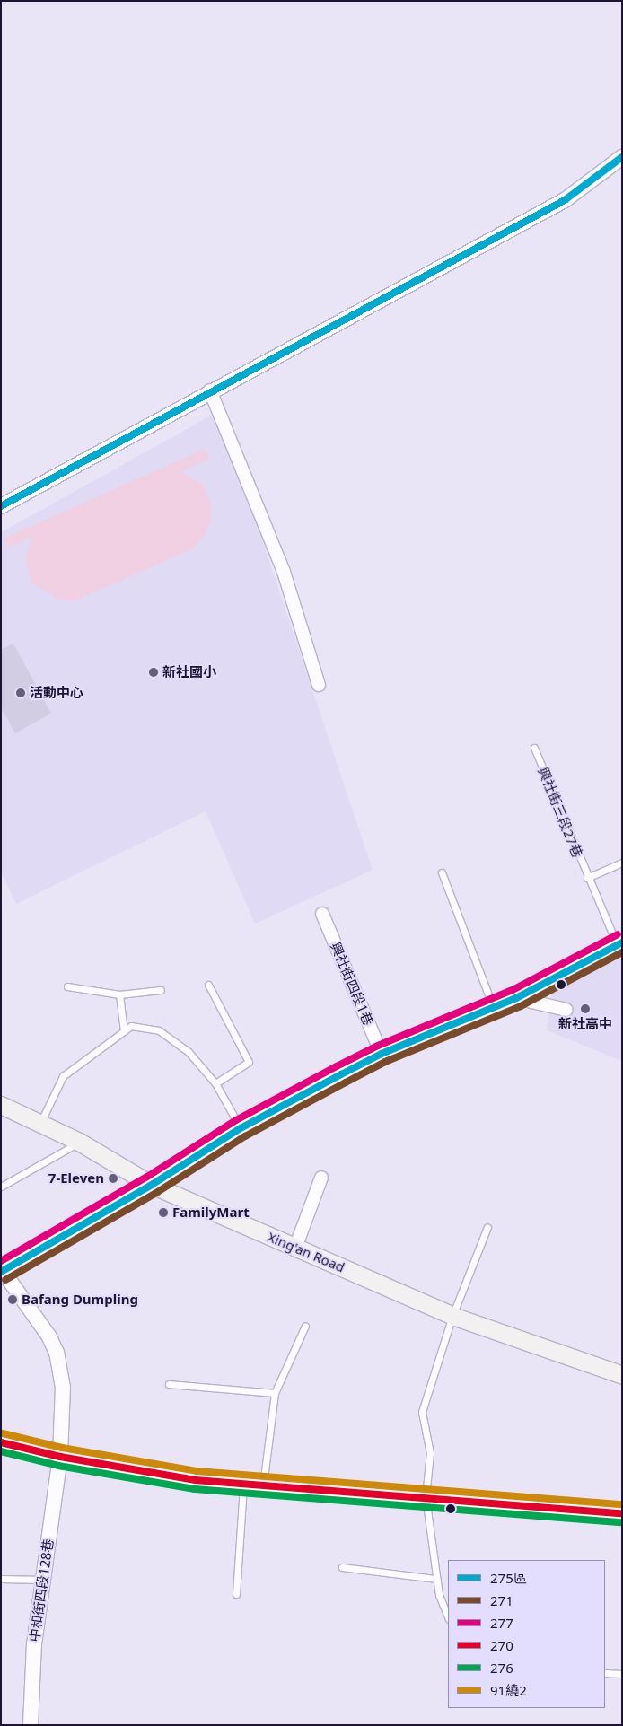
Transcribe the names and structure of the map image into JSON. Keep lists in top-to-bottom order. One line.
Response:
{"streets":{"main road":["Xing'an Road"],"street":["興社街四段1巷","中和街四段128巷"],"lane":["興社街三段27巷"]},"places":["新社國小","活動中心","新社高中","7-Eleven","FamilyMart","Bafang Dumpling"],"lines":["transit line 275區","transit line 277","transit line 271","transit line 91繞2","transit line 270","transit line 276"],"legend":["275區","271","277","270","276","91繞2"]}
